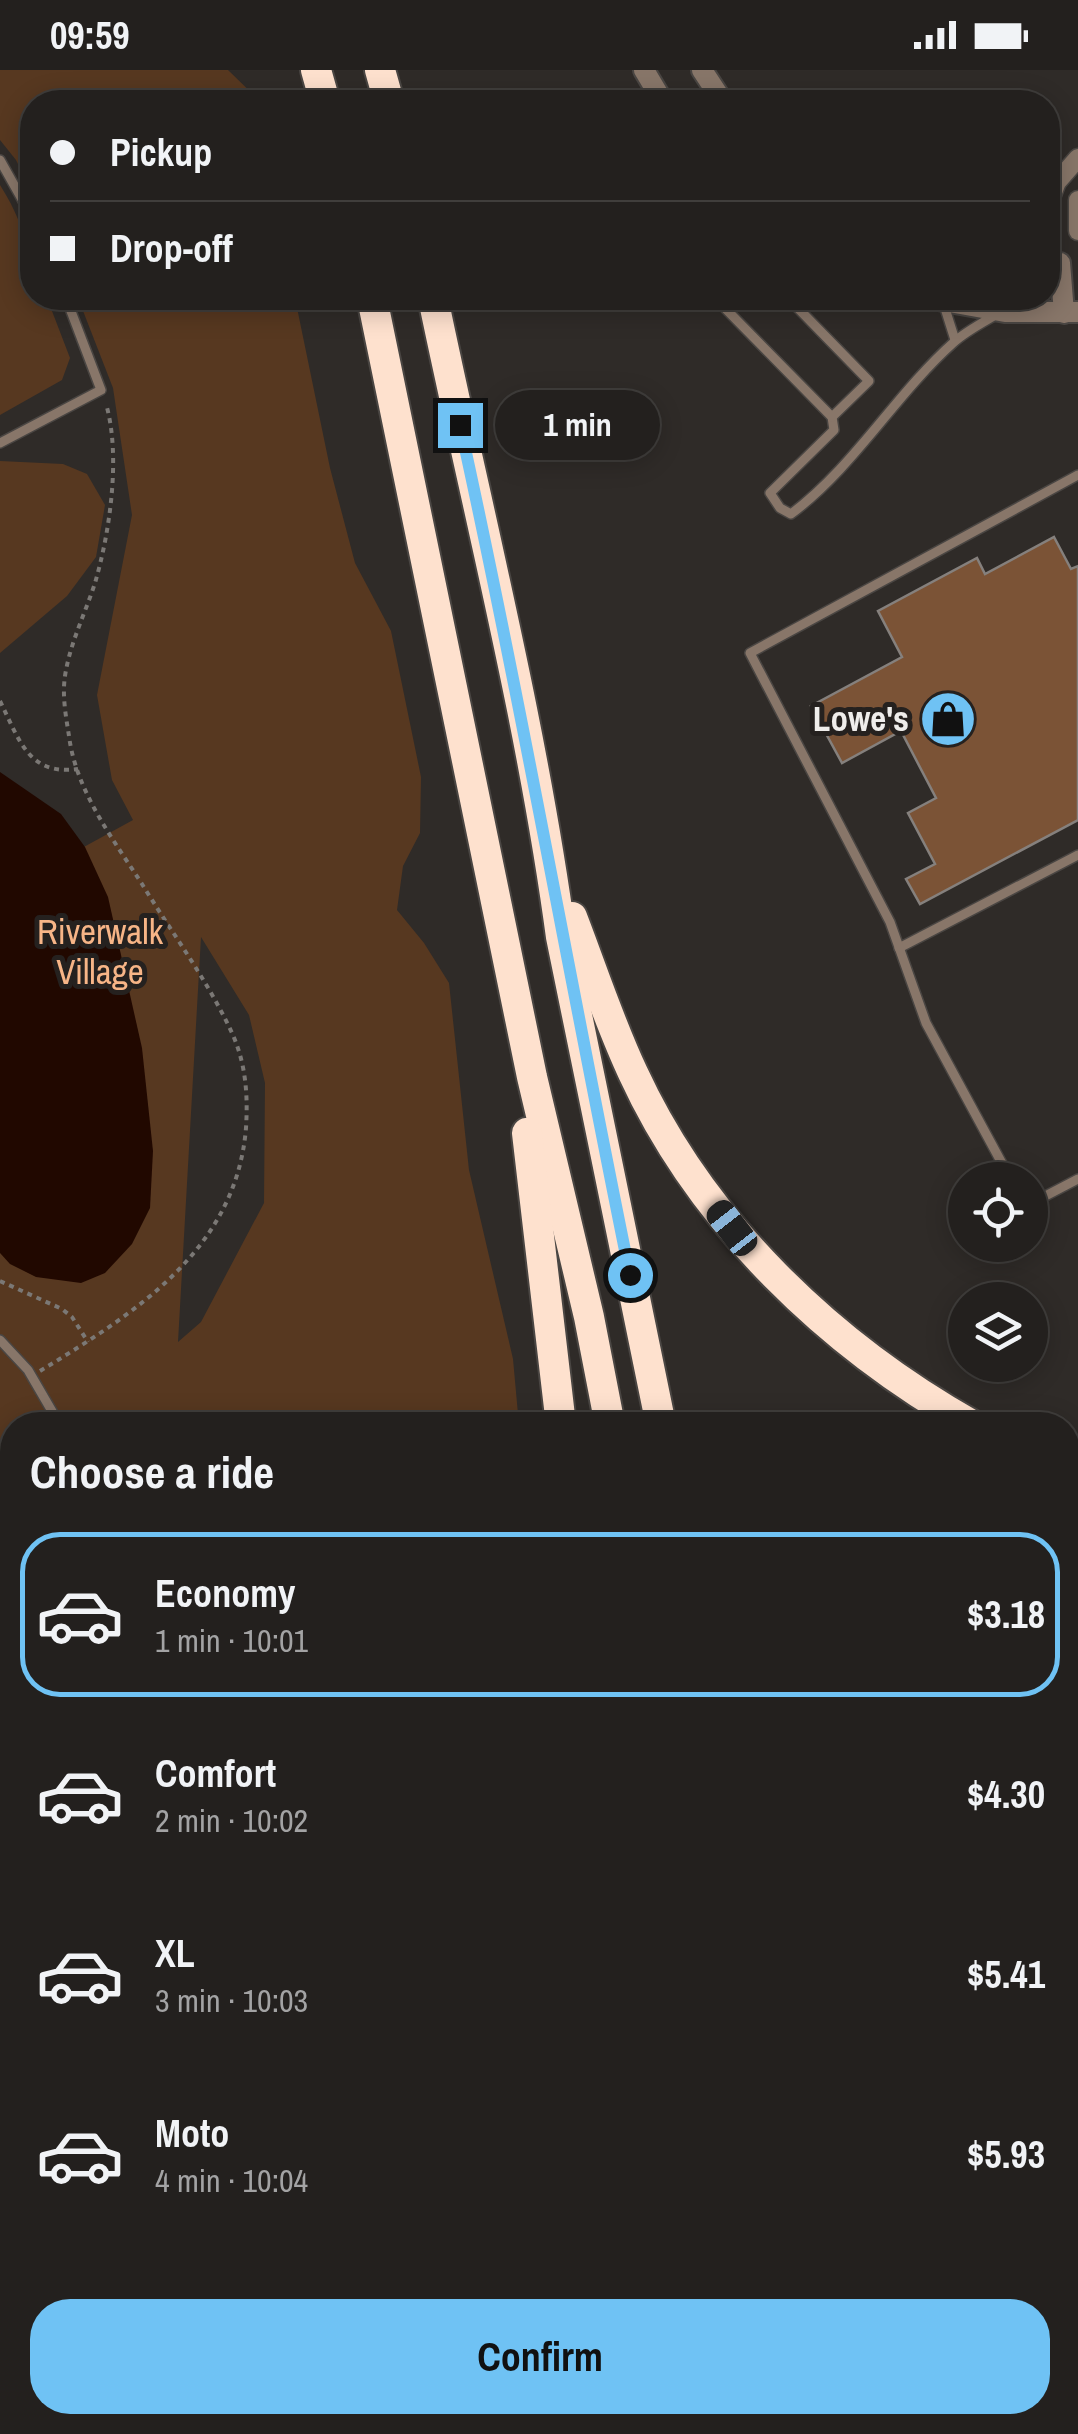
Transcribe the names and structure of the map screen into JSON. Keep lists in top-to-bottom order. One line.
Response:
{"parks":["Riverwalk Village"],"places":{"shop":["Lowe's"]},"page":{"status":"09:59","banner":["Pickup","Drop-off"],"bubble":"1 min","heading":"Choose a ride","list":[{"name":"Economy","note":"1 min · 10:01","value":"$3.18"},{"name":"Comfort","note":"2 min · 10:02","value":"$4.30"},{"name":"XL","note":"3 min · 10:03","value":"$5.41"},{"name":"Moto","note":"4 min · 10:04","value":"$5.93"}],"buttons":"Confirm"}}
